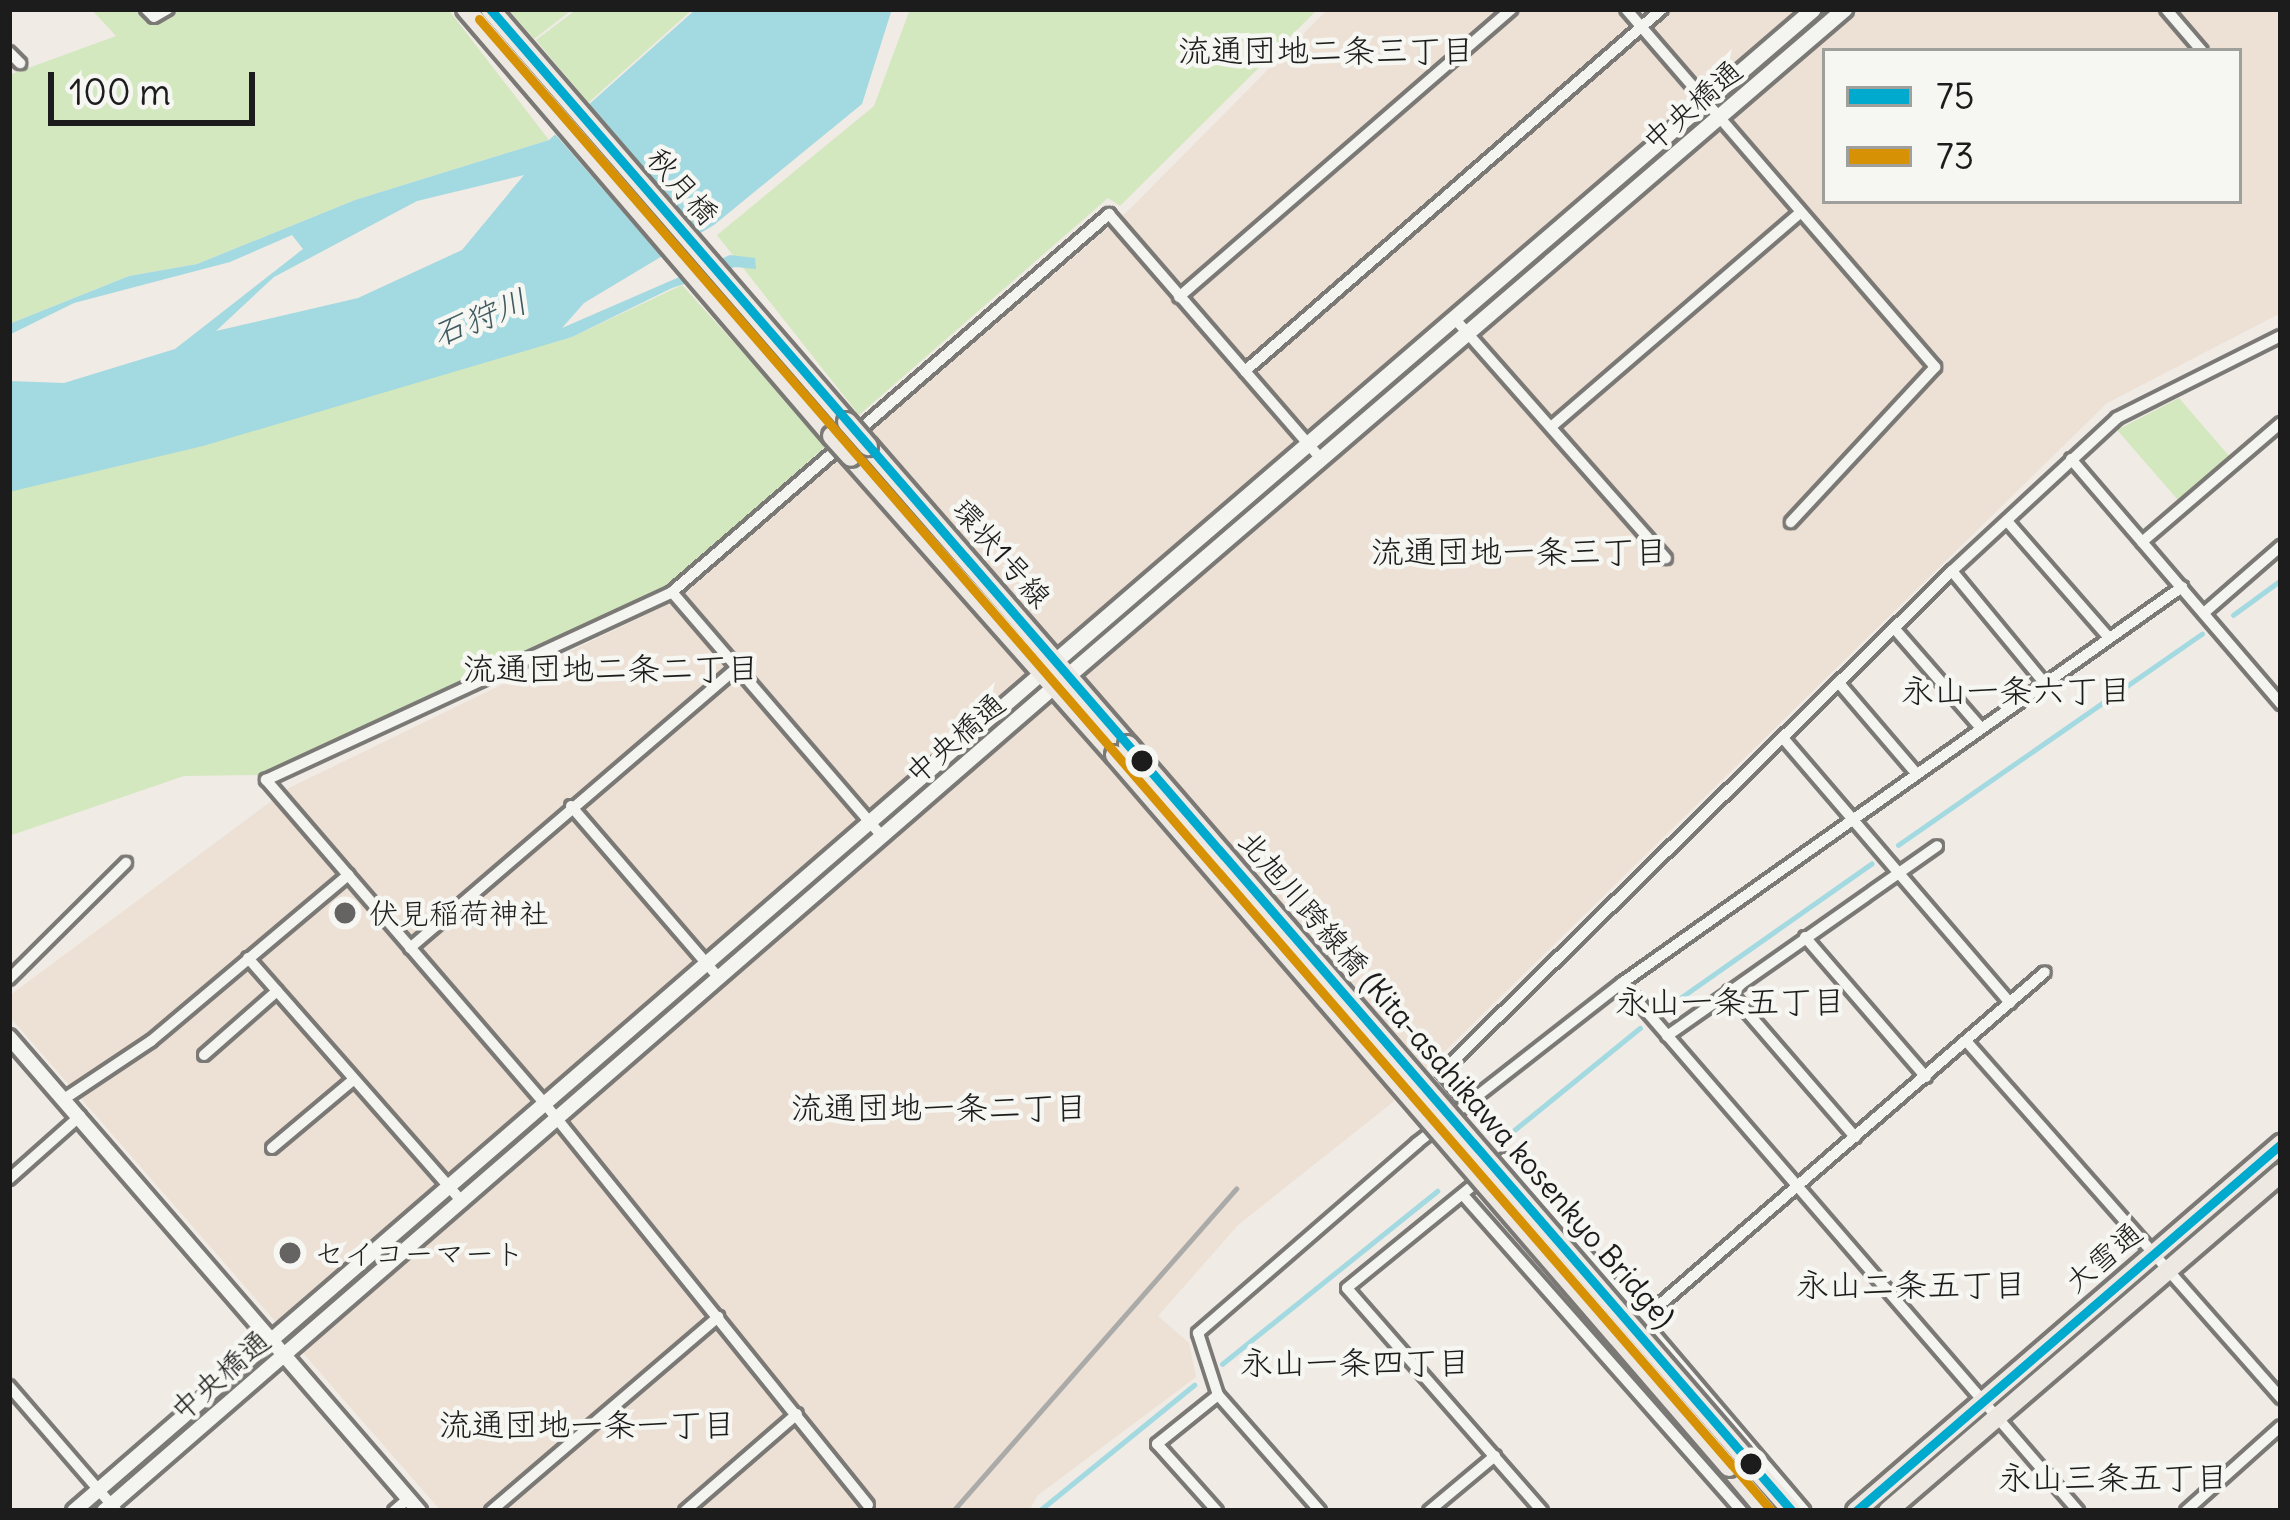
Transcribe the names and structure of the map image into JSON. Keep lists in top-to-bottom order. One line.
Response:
{"streets":{"main road":["中央橋通","秋月橋","環状1号線","北旭川跨線橋 (Kita-asahikawa kosenkyo Bridge)","大雪通"]},"crossings":[["中央橋通","環状1号線"],["秋月橋","環状1号線"],["環状1号線","北旭川跨線橋 (Kita-asahikawa kosenkyo Bridge)"]],"districts":["流通団地二条三丁目","流通団地一条三丁目","流通団地二条二丁目","永山一条六丁目","永山一条五丁目","流通団地一条二丁目","永山二条五丁目","永山一条四丁目","流通団地一条一丁目","永山三条五丁目"],"water":["石狩川"],"places":["伏見稲荷神社","セイコーマート"],"lines":["transit line 75","transit line 73"],"legend":["75","73"],"scale_bar":"100 m"}
